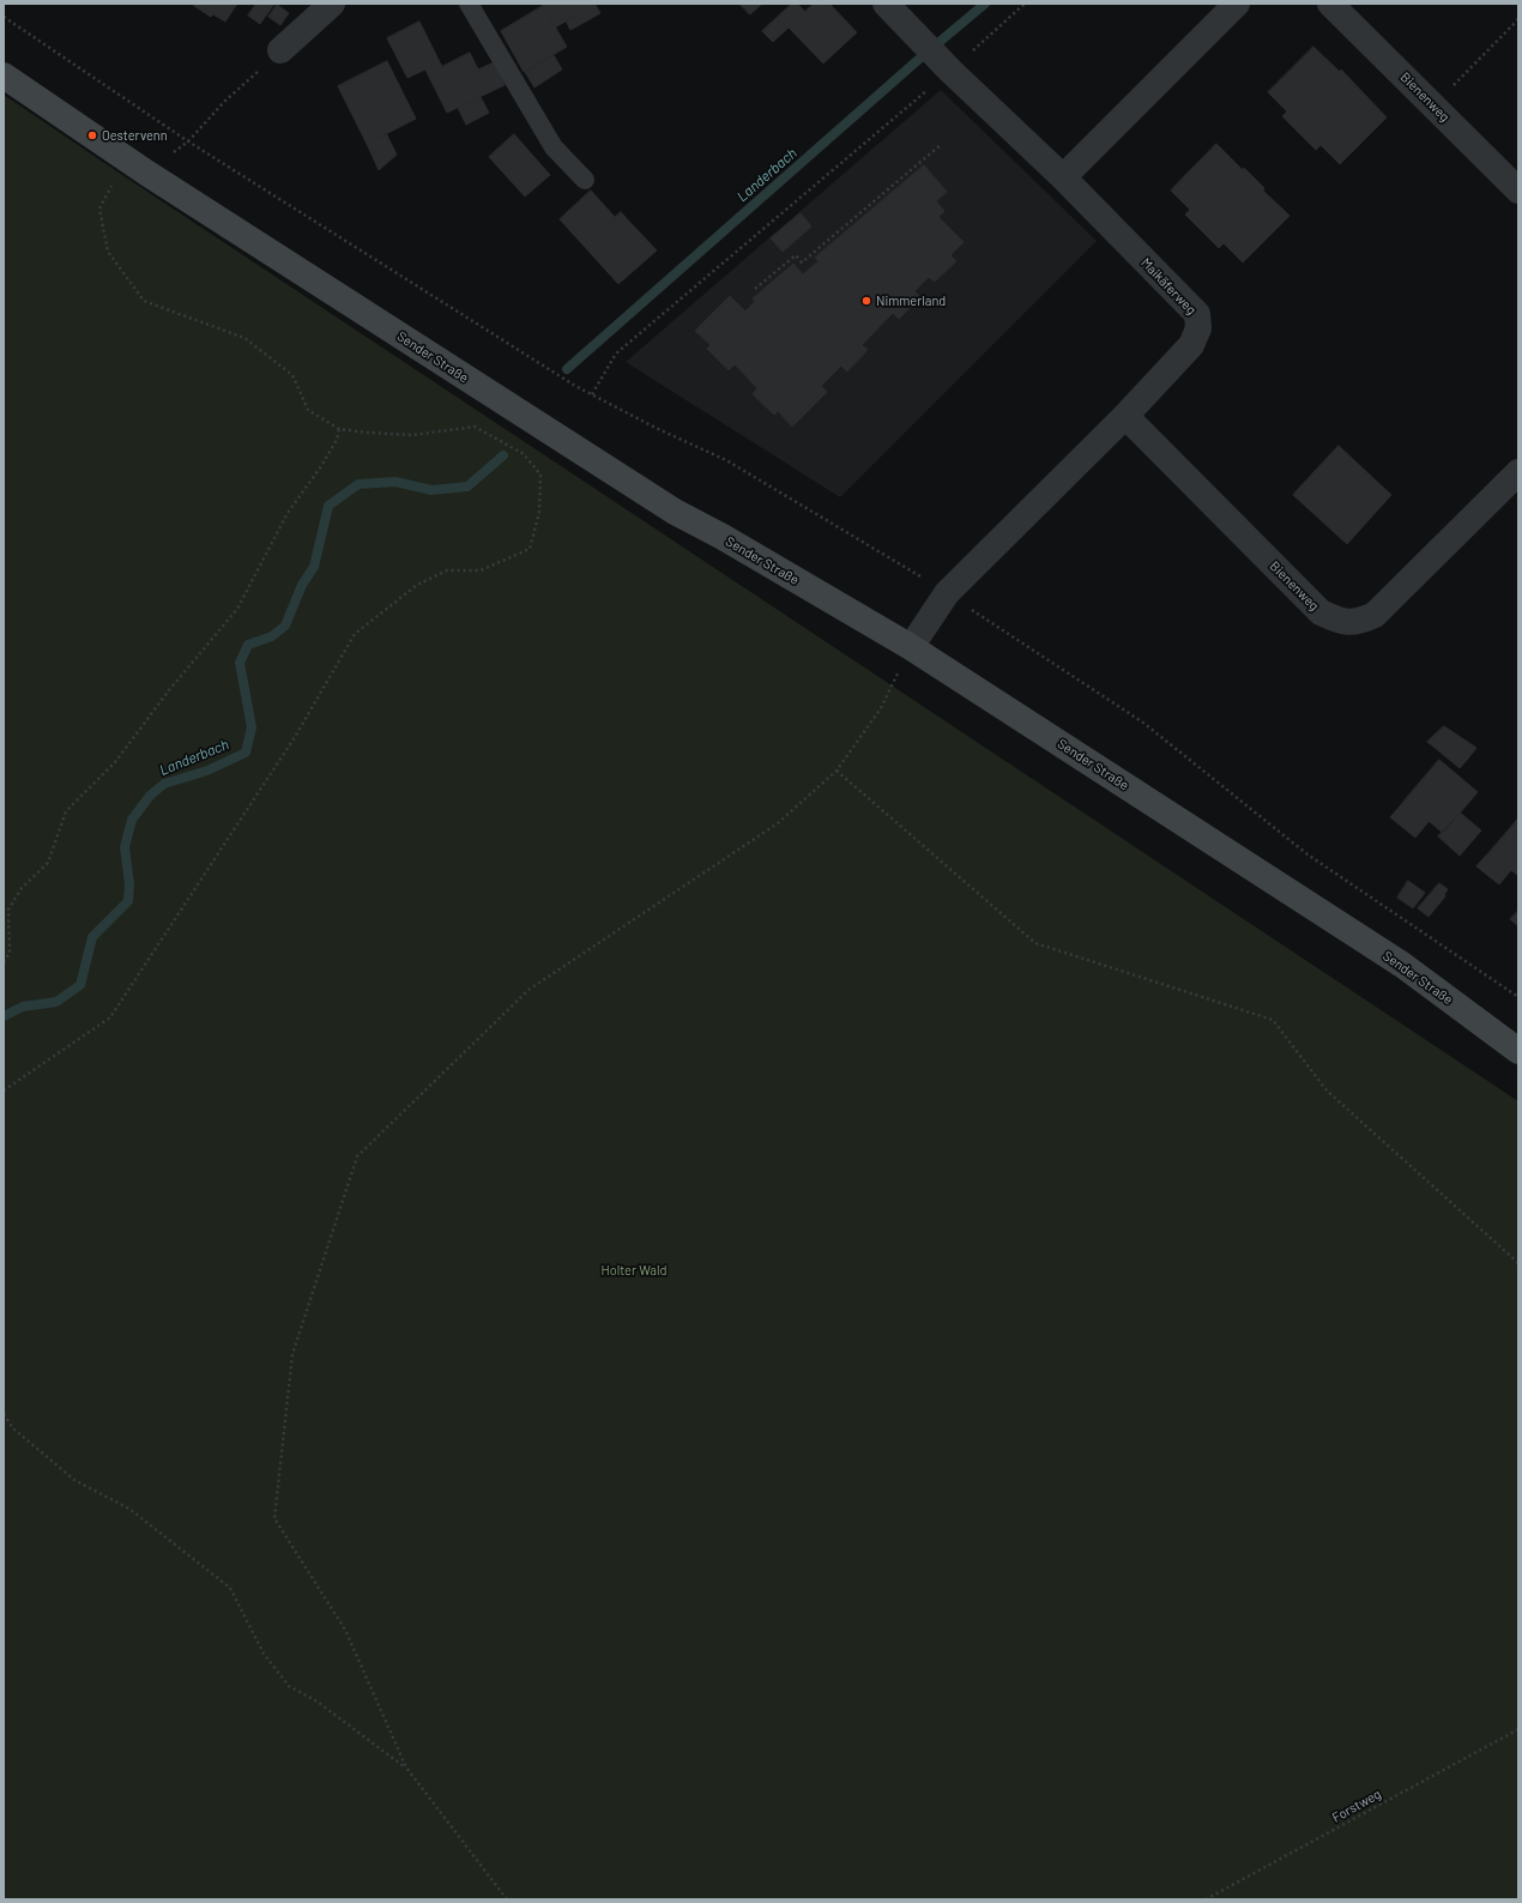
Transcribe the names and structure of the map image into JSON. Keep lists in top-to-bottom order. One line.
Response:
{"streets":{"main road":["Sender Straße"],"street":["Bienenweg","Maikäferweg"],"path":["Forstweg"]},"crossings":[["Bienenweg","Maikäferweg"],["Maikäferweg","Sender Straße"]],"water":["Landerbach"],"parks":["Holter Wald"],"places":["Oestervenn","Nimmerland"]}
